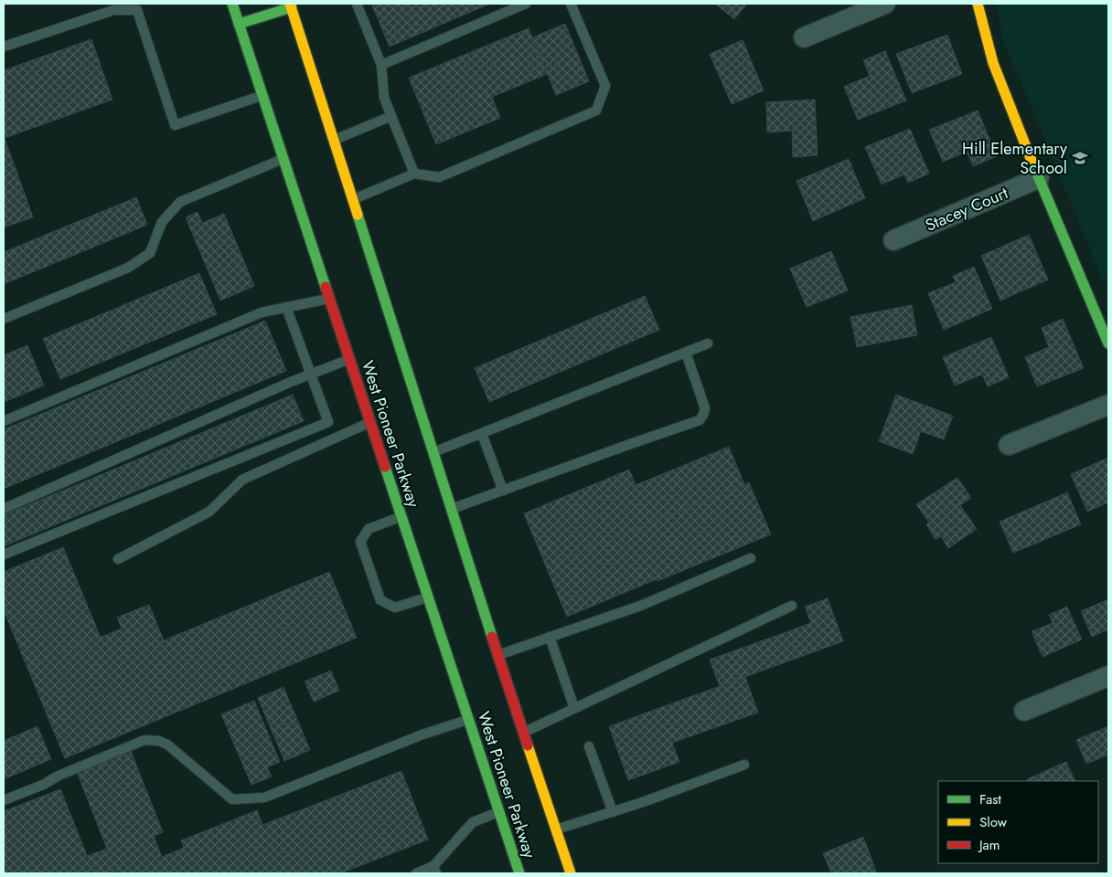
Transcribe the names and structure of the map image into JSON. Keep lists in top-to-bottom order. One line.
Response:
{"streets":{"main road":["West Pioneer Parkway"],"street":["Stacey Court"]},"places":{"school or university":["Hill Elementary School"]},"legend":["Fast","Slow","Jam"]}
